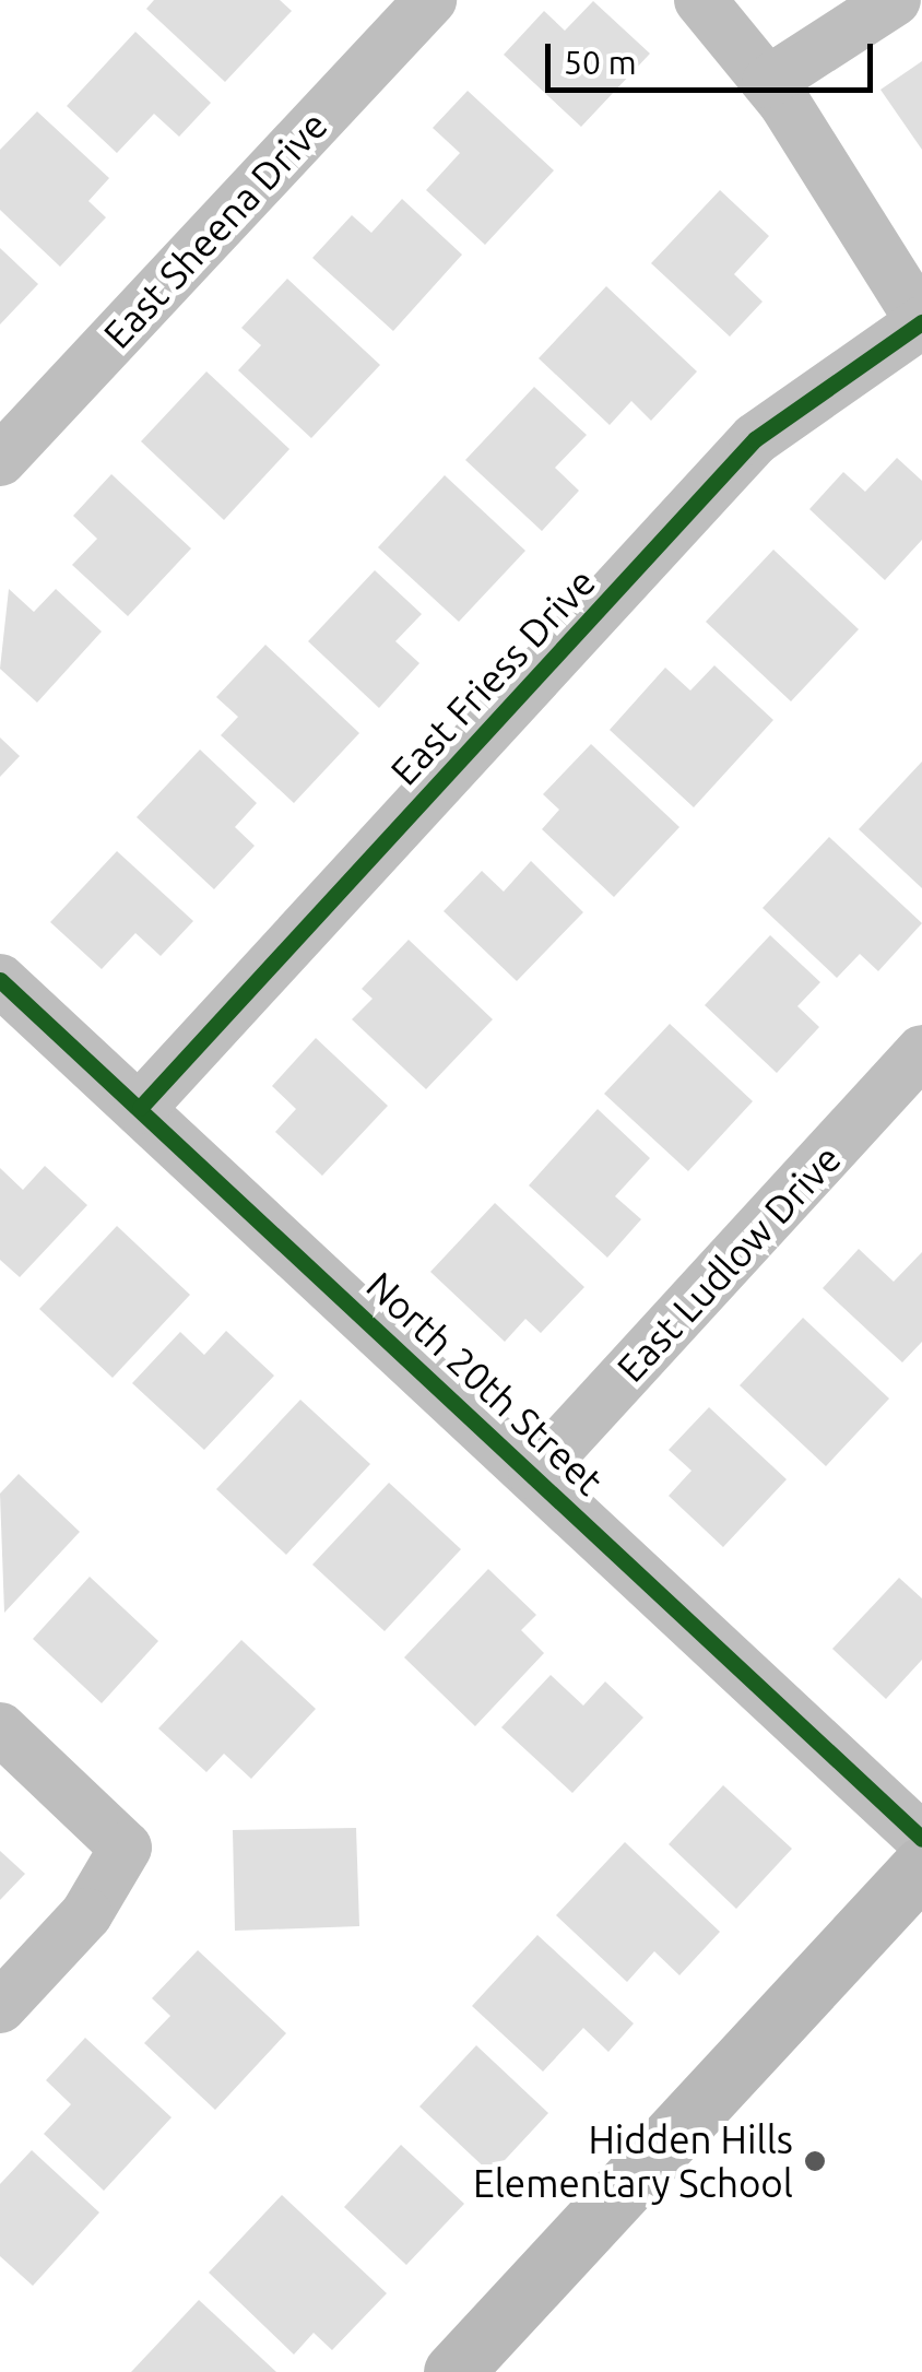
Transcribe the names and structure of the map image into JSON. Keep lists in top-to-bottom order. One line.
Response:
{"streets":{"street":["East Sheena Drive","East Friess Drive","East Ludlow Drive","North 20th Street"]},"crossings":[["East Friess Drive","North 20th Street"],["East Ludlow Drive","North 20th Street"]],"places":["Hidden Hills Elementary School"],"scale_bar":"50 m"}
